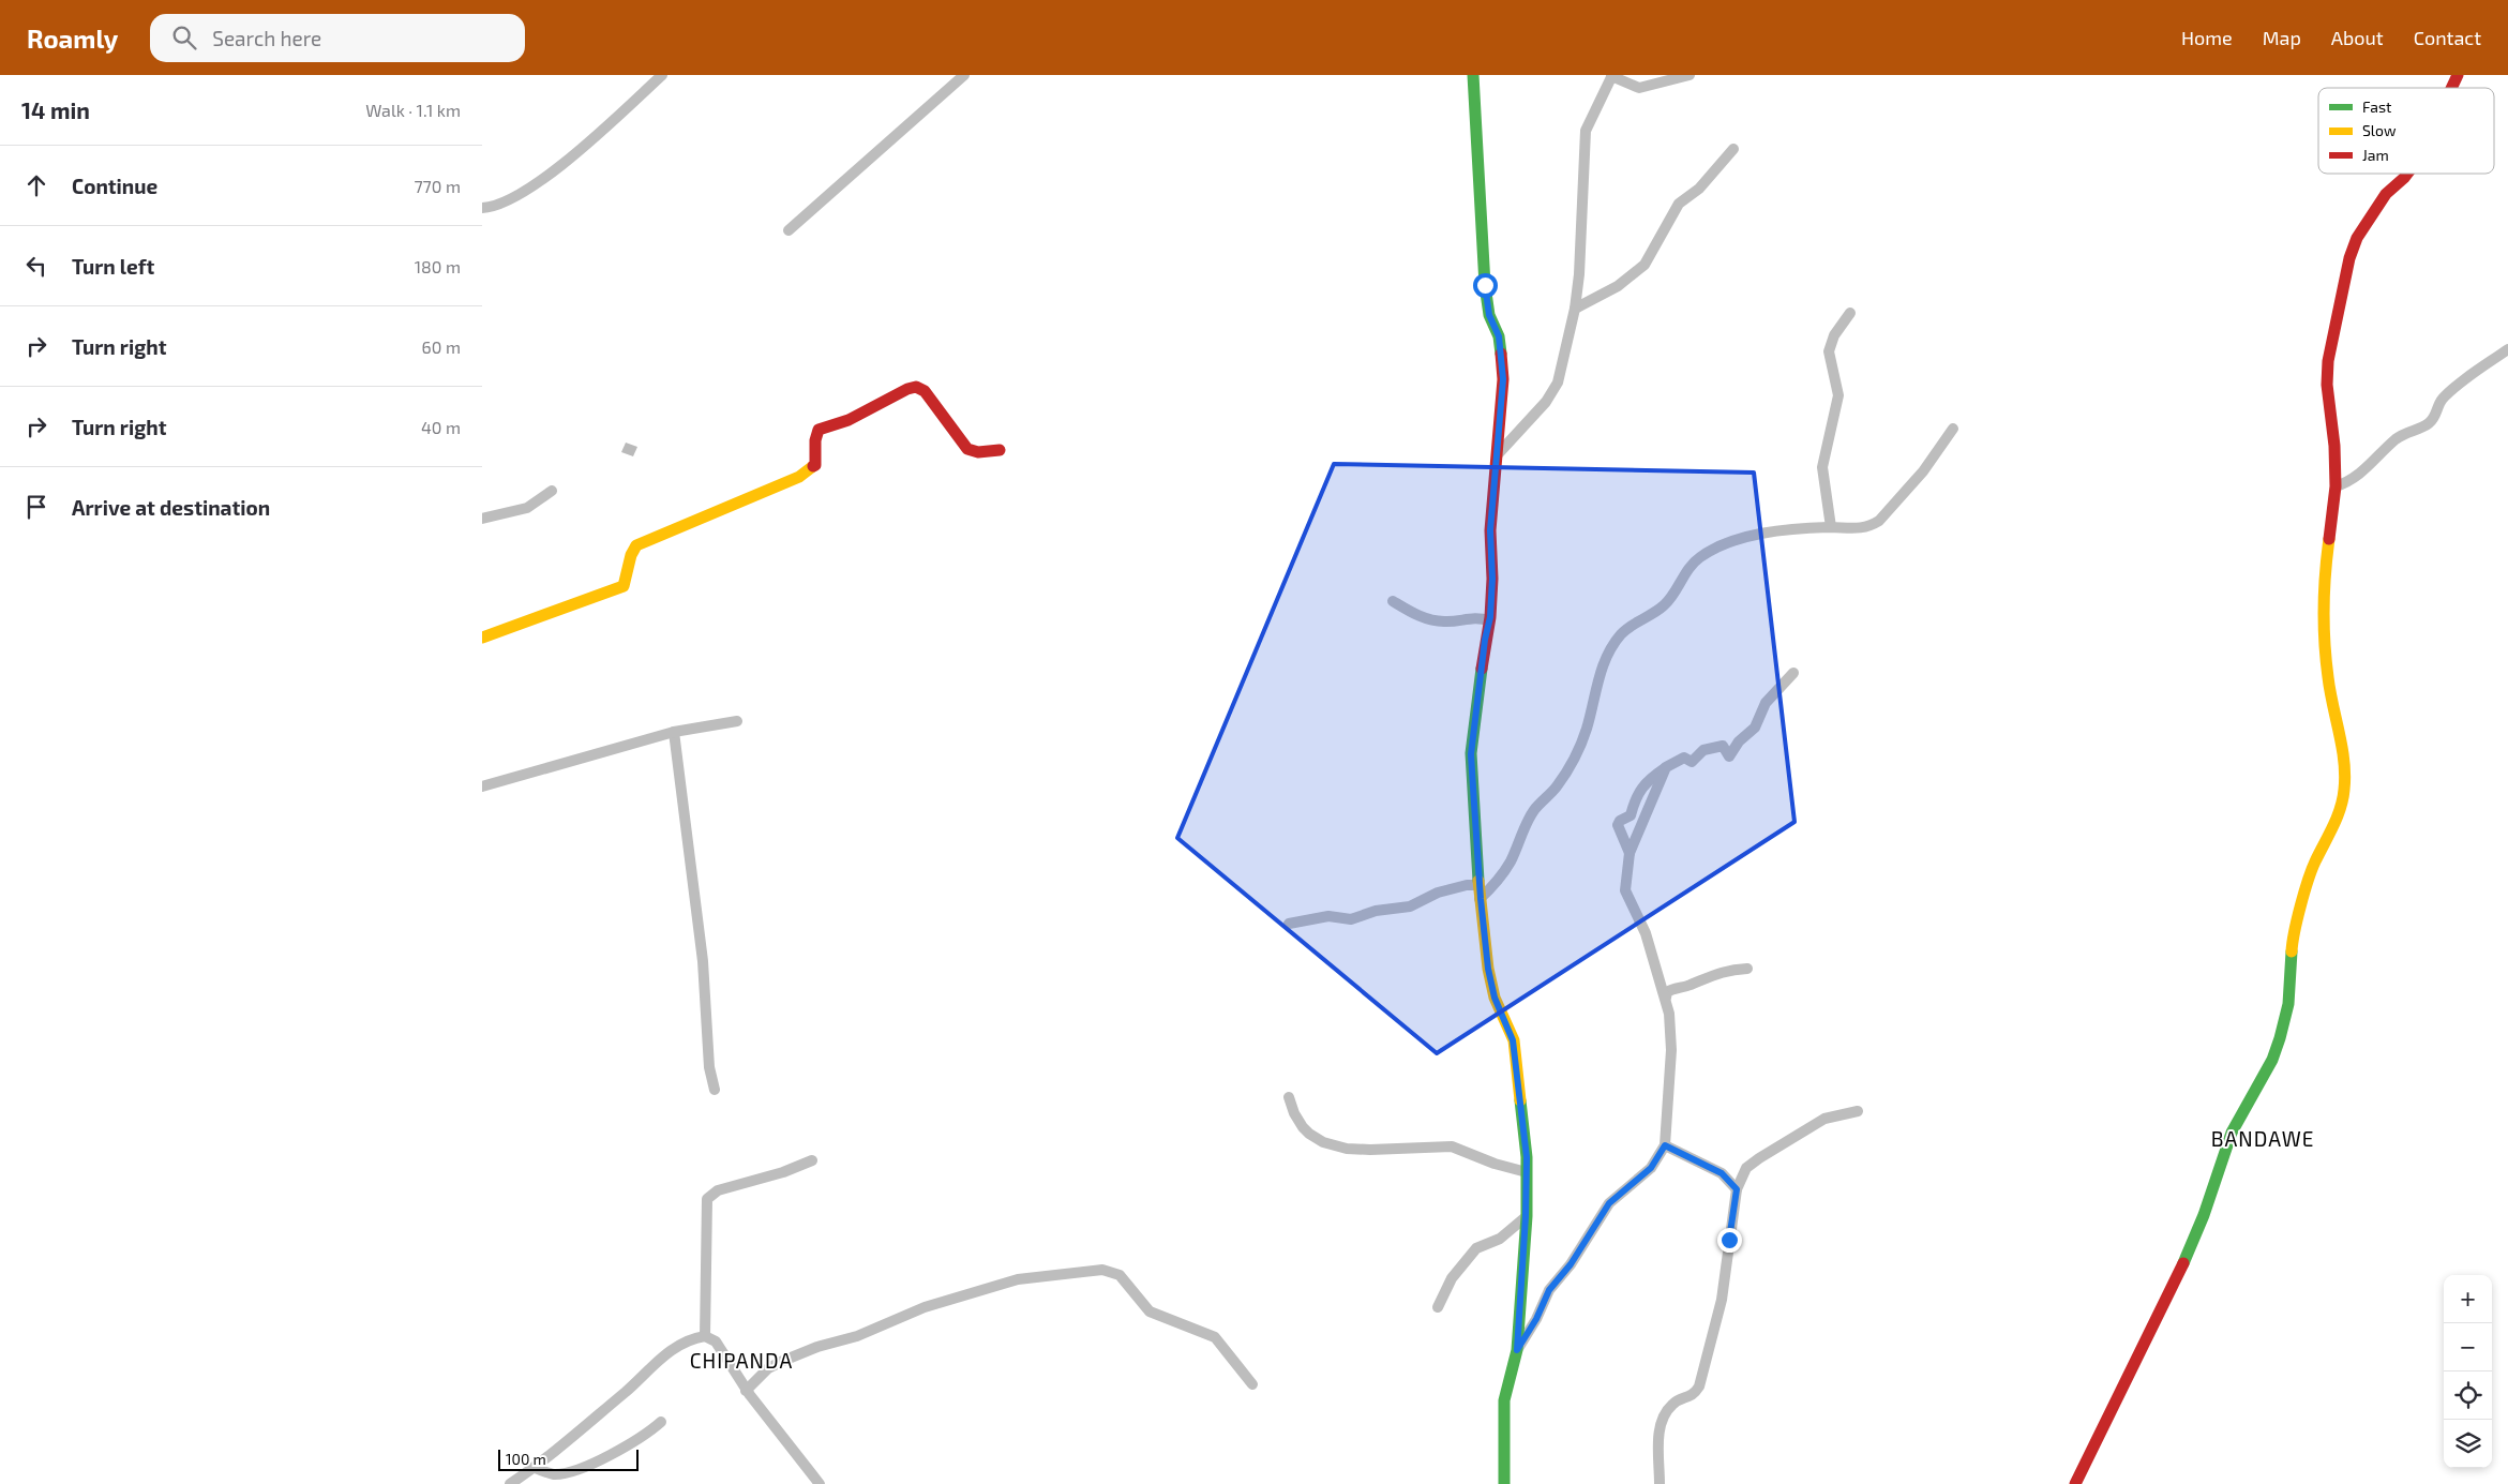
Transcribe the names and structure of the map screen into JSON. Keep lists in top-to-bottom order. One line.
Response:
{"districts":["BANDAWE","CHIPANDA"],"legend":["Fast","Slow","Jam"],"scale_bar":"100 m","page":{"header":"Roamly","search":"Search here","nav":["Home","Map","About","Contact"],"heading":["14 min","Walk · 1.1 km"],"list":[["Continue","770 m"],["Turn left","180 m"],["Turn right","60 m"],["Turn right","40 m"],"Arrive at destination"],"map_buttons":["+","−"],"scale":"100 m"}}
